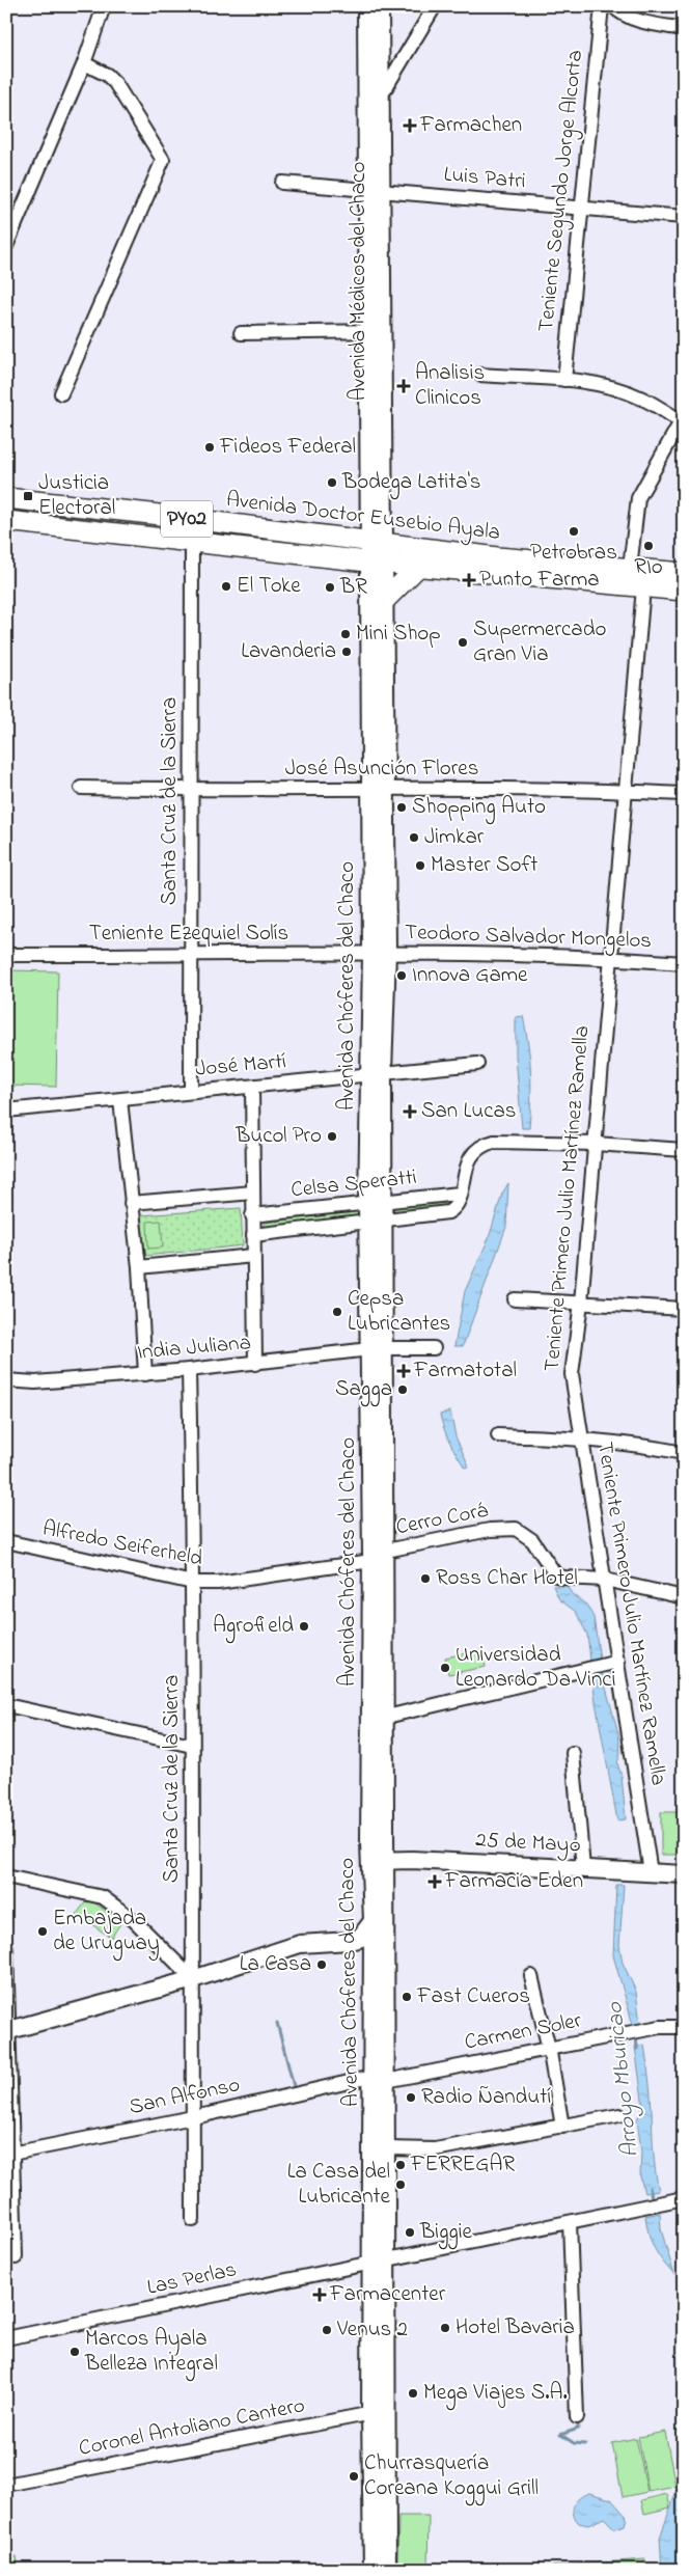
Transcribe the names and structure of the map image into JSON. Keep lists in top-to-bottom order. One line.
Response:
{"streets":{"highway":["Avenida Doctor Eusebio Ayala","PY02"],"main road":["Avenida Médicos del Chaco","Avenida Chóferes del Chaco","25 de Mayo"],"street":["Luis Patri","Teniente Segundo Jorge Alcorta","José Asunción Flores","Santa Cruz de la Sierra","Teniente Ezequiel Solís","Teodoro Salvador Mongelos","José Martí","Celsa Speratti","Teniente Primero Julio Martínez Ramella","India Juliana","Cerro Corá","Alfredo Seiferheld","Carmen Soler","San Alfonso","Las Perlas","Coronel Antoliano Cantero"]},"crossings":[["Luis Patri","Teniente Segundo Jorge Alcorta"],["Luis Patri","Avenida Médicos del Chaco"],["Avenida Médicos del Chaco","Avenida Doctor Eusebio Ayala"],["Avenida Médicos del Chaco","Avenida Chóferes del Chaco"],["Avenida Doctor Eusebio Ayala","Santa Cruz de la Sierra"],["Avenida Doctor Eusebio Ayala","Avenida Chóferes del Chaco"],["Avenida Doctor Eusebio Ayala","Teniente Primero Julio Martínez Ramella"],["José Asunción Flores","Santa Cruz de la Sierra"],["José Asunción Flores","Avenida Chóferes del Chaco"],["José Asunción Flores","Teniente Primero Julio Martínez Ramella"],["Santa Cruz de la Sierra","Teniente Ezequiel Solís"],["Santa Cruz de la Sierra","José Martí"],["Santa Cruz de la Sierra","India Juliana"],["Santa Cruz de la Sierra","Alfredo Seiferheld"],["Santa Cruz de la Sierra","San Alfonso"],["Teniente Ezequiel Solís","Teodoro Salvador Mongelos"],["Teniente Ezequiel Solís","Avenida Chóferes del Chaco"],["Teodoro Salvador Mongelos","Avenida Chóferes del Chaco"],["Teodoro Salvador Mongelos","Teniente Primero Julio Martínez Ramella"],["Avenida Chóferes del Chaco","José Martí"],["Avenida Chóferes del Chaco","Celsa Speratti"],["Avenida Chóferes del Chaco","India Juliana"],["Avenida Chóferes del Chaco","Cerro Corá"],["Avenida Chóferes del Chaco","Alfredo Seiferheld"],["Avenida Chóferes del Chaco","25 de Mayo"],["Avenida Chóferes del Chaco","Carmen Soler"],["Avenida Chóferes del Chaco","San Alfonso"],["Avenida Chóferes del Chaco","Las Perlas"],["Avenida Chóferes del Chaco","Coronel Antoliano Cantero"],["Teniente Primero Julio Martínez Ramella","Cerro Corá"],["Teniente Primero Julio Martínez Ramella","25 de Mayo"],["Cerro Corá","Alfredo Seiferheld"],["Carmen Soler","San Alfonso"]],"water":["Arroyo Mburicao"],"places":{"health":["Farmachen","Analisis Clinicos","Punto Farma","San Lucas","Farmatotal","Farmacia Eden","Farmacenter"],"other":["Fideos Federal","Bodega Latita's","Petrobras","RIo","El Toke","BR","Mini Shop","Supermercado Gran Via","Lavanderia","Shopping Auto","Jimkar","Master Soft","Innova Game","Bucol Pro","Cepsa Lubricantes","Sagga","Ross Char Hotel","Agrofield","Universidad Leonardo Da Vinci","Embajada de Uruguay","La Casa","Fast Cueros","Radio Ñandutí","FERREGAR","La Casa del Lubricante","Biggie","Hotel Bavaria","Venus 2","Marcos Ayala Belleza Integral","Mega Viajes S.A.","Churrasquería Coreana Koggui Grill"],"transit":["Justicia Electoral"]}}
